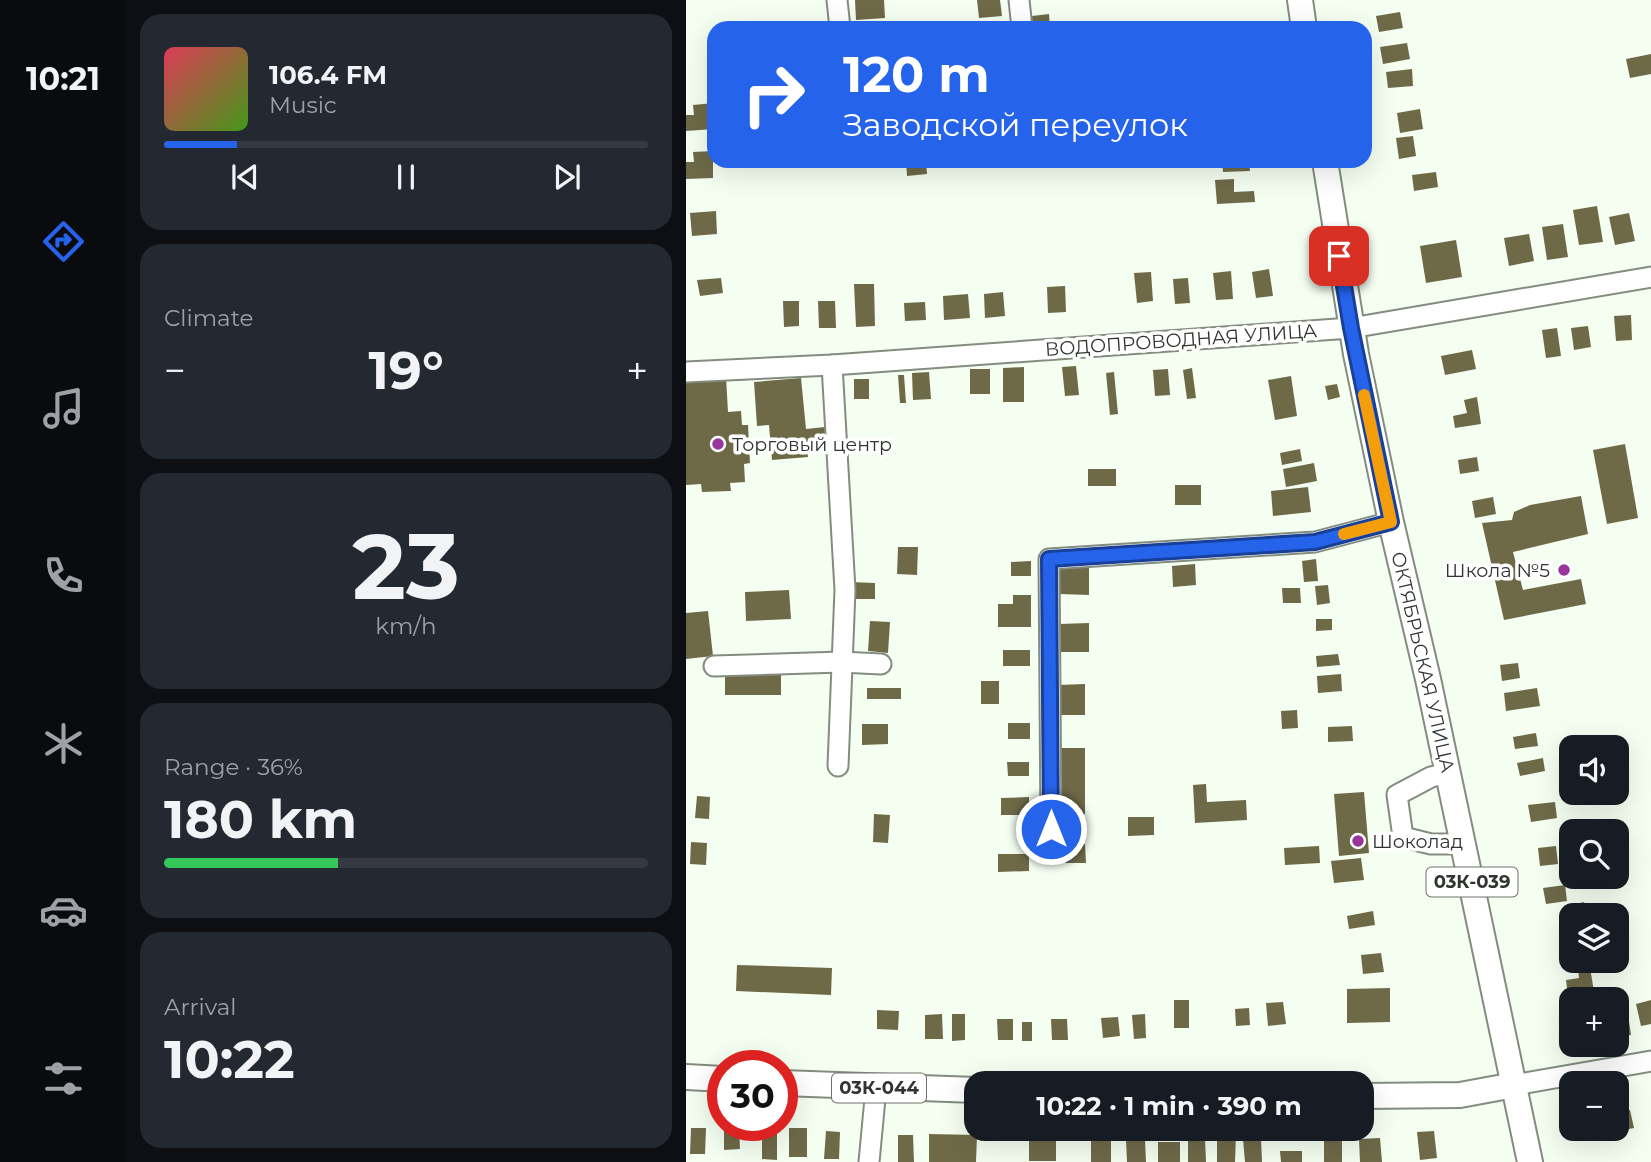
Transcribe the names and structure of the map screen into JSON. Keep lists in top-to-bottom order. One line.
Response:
{"streets":{"main road":["ОКТЯБРЬСКАЯ УЛИЦА","03К-039","03К-044"],"street":["ВОДОПРОВОДНАЯ УЛИЦА"]},"crossings":[["ВОДОПРОВОДНАЯ УЛИЦА","ОКТЯБРЬСКАЯ УЛИЦА"]],"places":["Торговый центр","Школа №5","Шоколад"],"page":{"tabs":"10:21","turn":["120 m","Заводской переулок"],"song":["106.4 FM","Music"],"tile":["Climate",["23","km/h"],["Range · 36%","180 km"],["Arrival","10:22"]],"heat":["−","19°","+"],"map_buttons":["+","−"],"limit":"30","trip":"10:22 · 1 min · 390 m"}}
